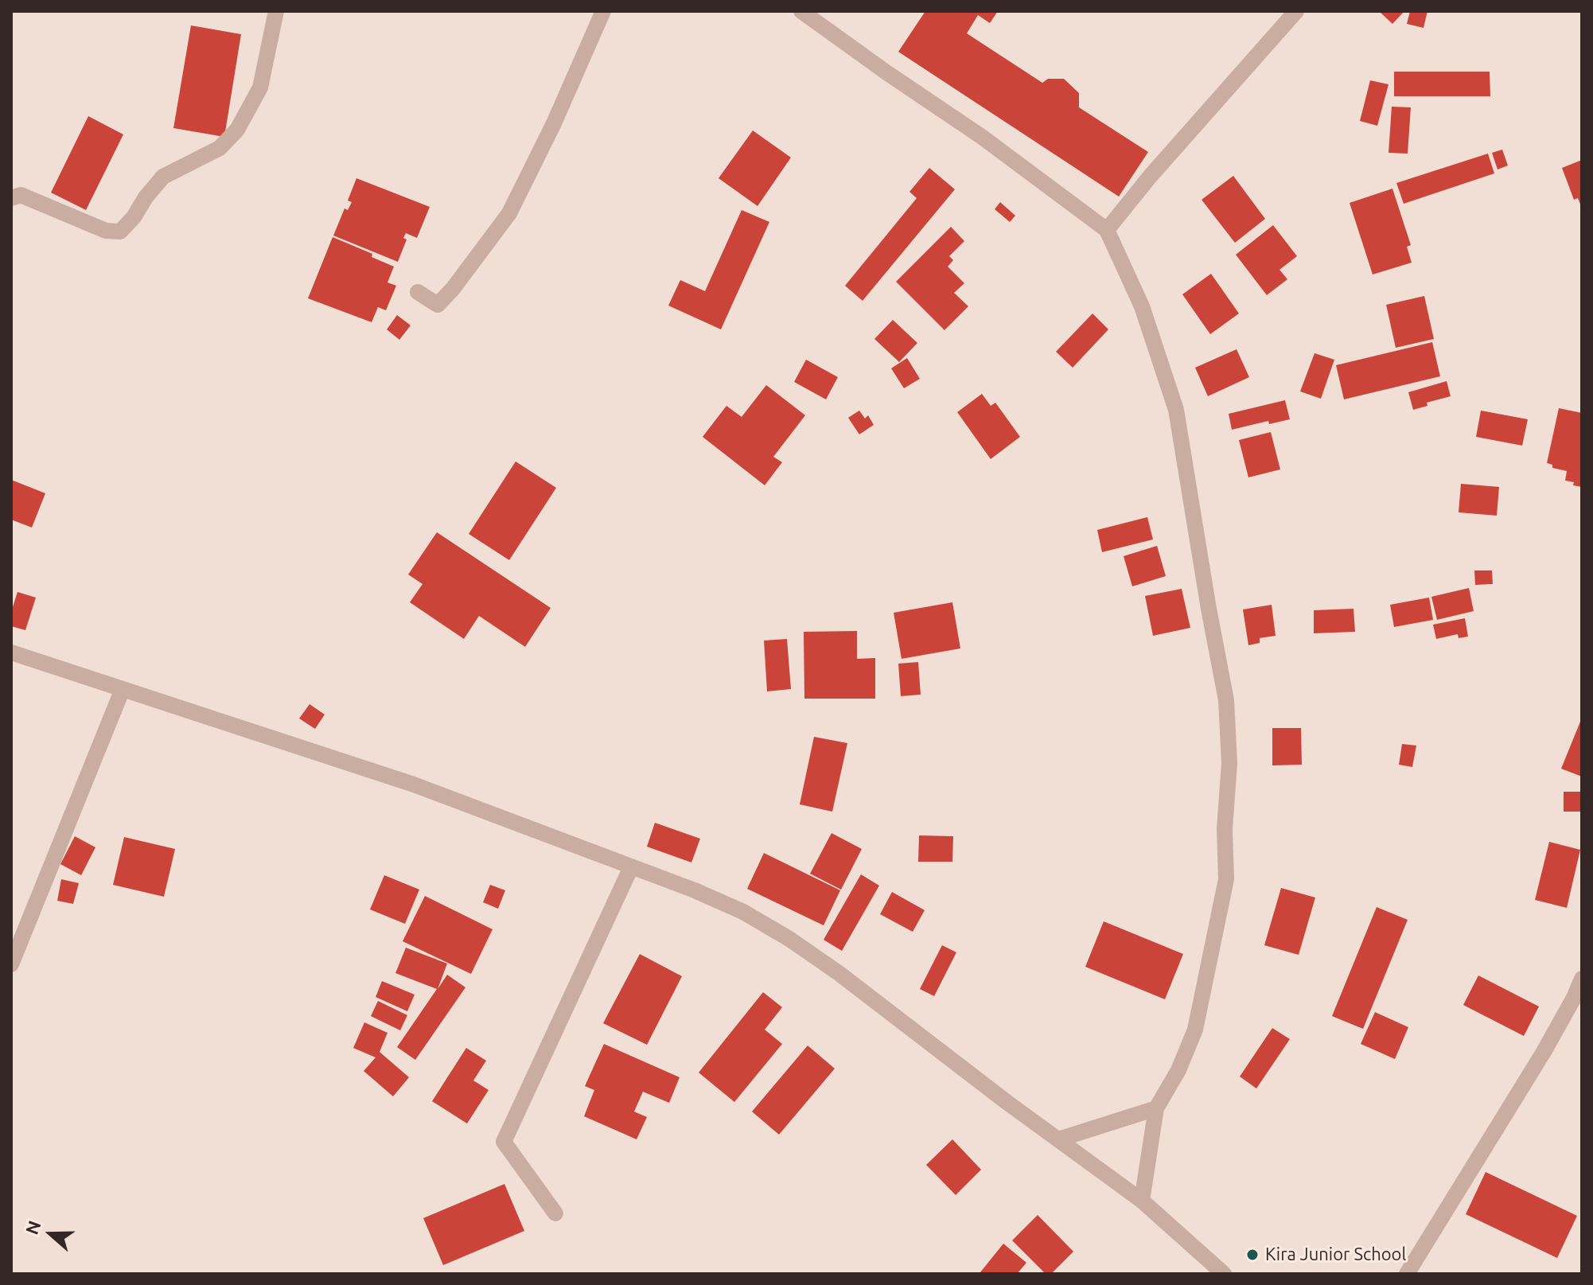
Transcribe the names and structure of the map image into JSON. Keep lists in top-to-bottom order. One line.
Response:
{"places":["Kira Junior School"],"north":"left"}
